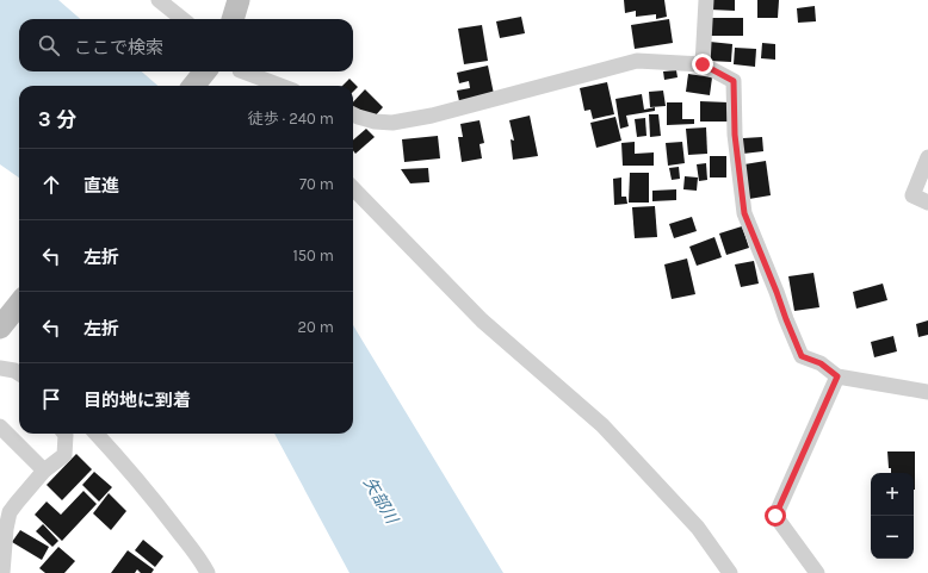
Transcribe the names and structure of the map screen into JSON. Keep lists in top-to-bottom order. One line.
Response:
{"water":["矢部川"],"page":{"search":"ここで検索","heading":["3 分","徒歩 · 240 m"],"list":[["直進","70 m"],["左折","150 m"],["左折","20 m"],"目的地に到着"],"map_buttons":["+","−"]}}
